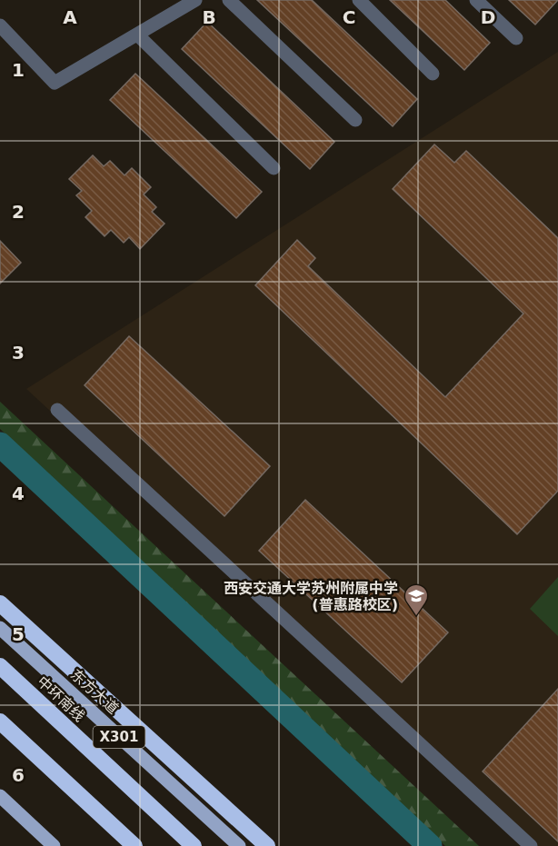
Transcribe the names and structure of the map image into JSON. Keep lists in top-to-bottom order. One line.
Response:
{"streets":{"highway":["中环南线"],"main road":["东方大道","X301"]},"places":{"school or university":["西安交通大学苏州附属中学 (普惠路校区)"]},"grid":{"columns":["A","B","C","D"],"rows":["1","2","3","4","5","6"]}}
